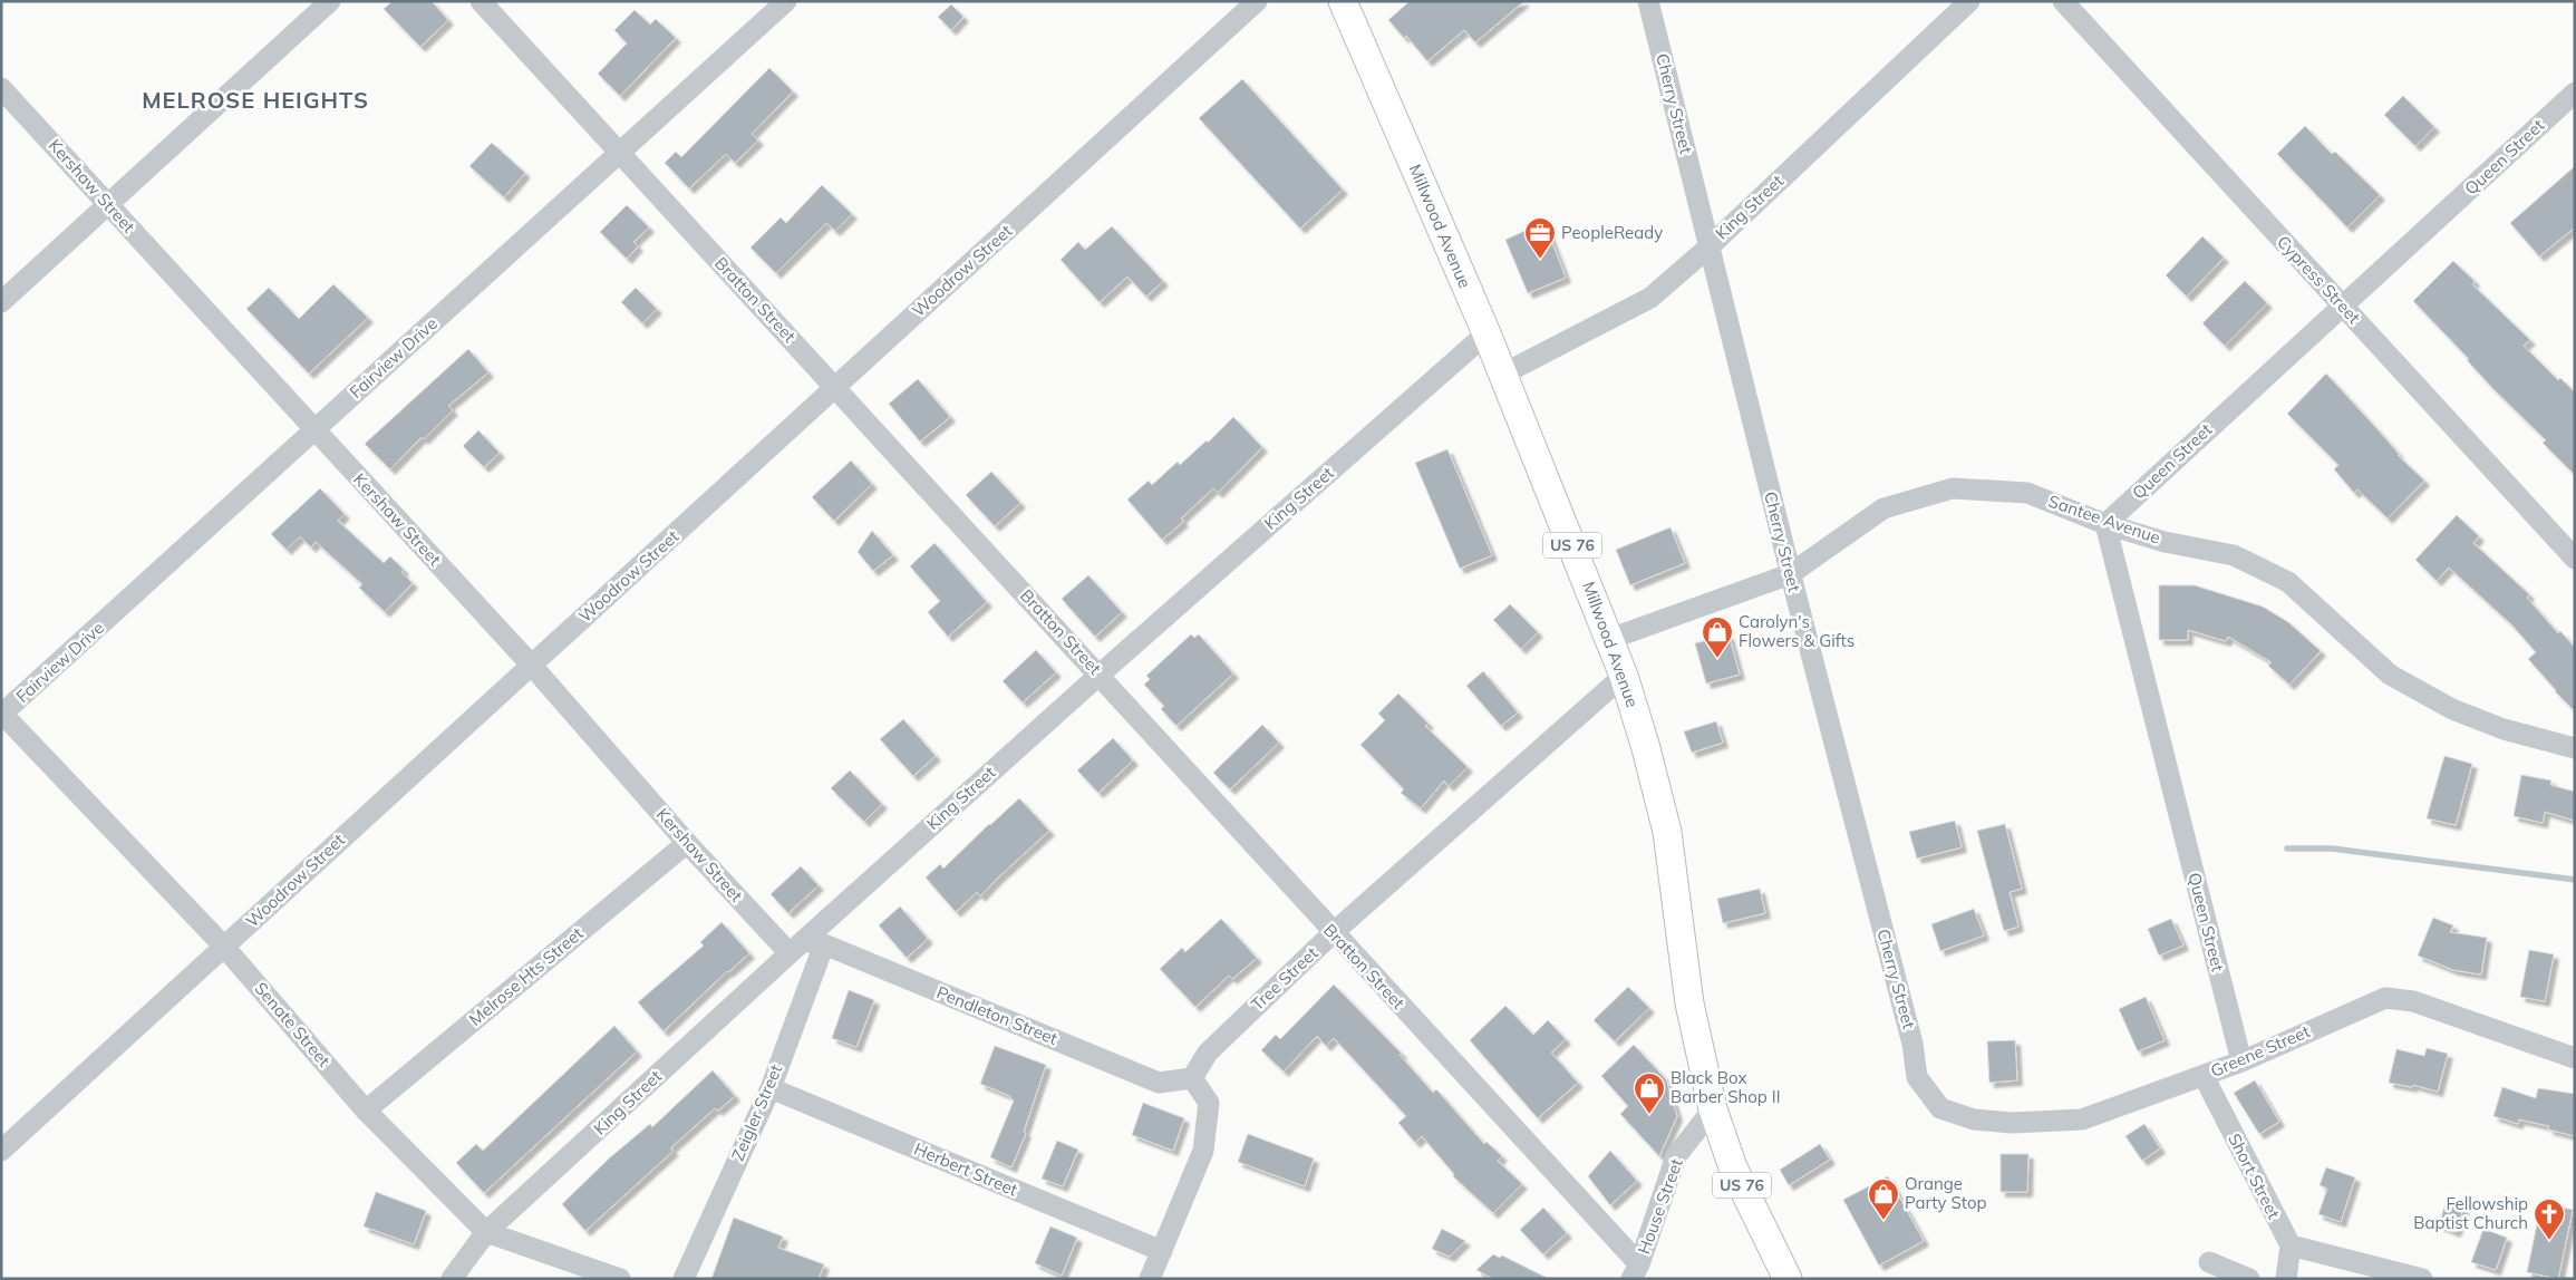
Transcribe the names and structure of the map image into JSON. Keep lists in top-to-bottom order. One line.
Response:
{"streets":{"main road":["Millwood Avenue","US 76"],"street":["Cherry Street","Queen Street","Kershaw Street","King Street","Woodrow Street","Cypress Street","Bratton Street","Fairview Drive","Santee Avenue","Melrose Hts Street","Tree Street","Pendleton Street","Senate Street","Greene Street","Zeigler Street","Herbert Street","Short Street","House Street"]},"crossings":[["Cherry Street","King Street"],["Cherry Street","Santee Avenue"],["Cherry Street","Greene Street"],["Queen Street","Cypress Street"],["Queen Street","Santee Avenue"],["Queen Street","Greene Street"],["Kershaw Street","King Street"],["Kershaw Street","Woodrow Street"],["Kershaw Street","Fairview Drive"],["Kershaw Street","Melrose Hts Street"],["Kershaw Street","Pendleton Street"],["King Street","Millwood Avenue"],["King Street","Bratton Street"],["King Street","Pendleton Street"],["King Street","Senate Street"],["Millwood Avenue","Santee Avenue"],["Millwood Avenue","Tree Street"],["Millwood Avenue","House Street"],["Woodrow Street","Bratton Street"],["Woodrow Street","Senate Street"],["Bratton Street","Fairview Drive"],["Bratton Street","Tree Street"],["Bratton Street","House Street"],["Fairview Drive","Senate Street"],["Melrose Hts Street","Senate Street"],["Tree Street","Pendleton Street"],["Pendleton Street","Zeigler Street"],["Greene Street","Short Street"],["Zeigler Street","Herbert Street"]],"districts":["MELROSE HEIGHTS"],"places":{"office":["PeopleReady"],"shop":["Carolyn's Flowers & Gifts","Black Box Barber Shop II","Orange Party Stop"],"church":["Fellowship Baptist Church"]}}
